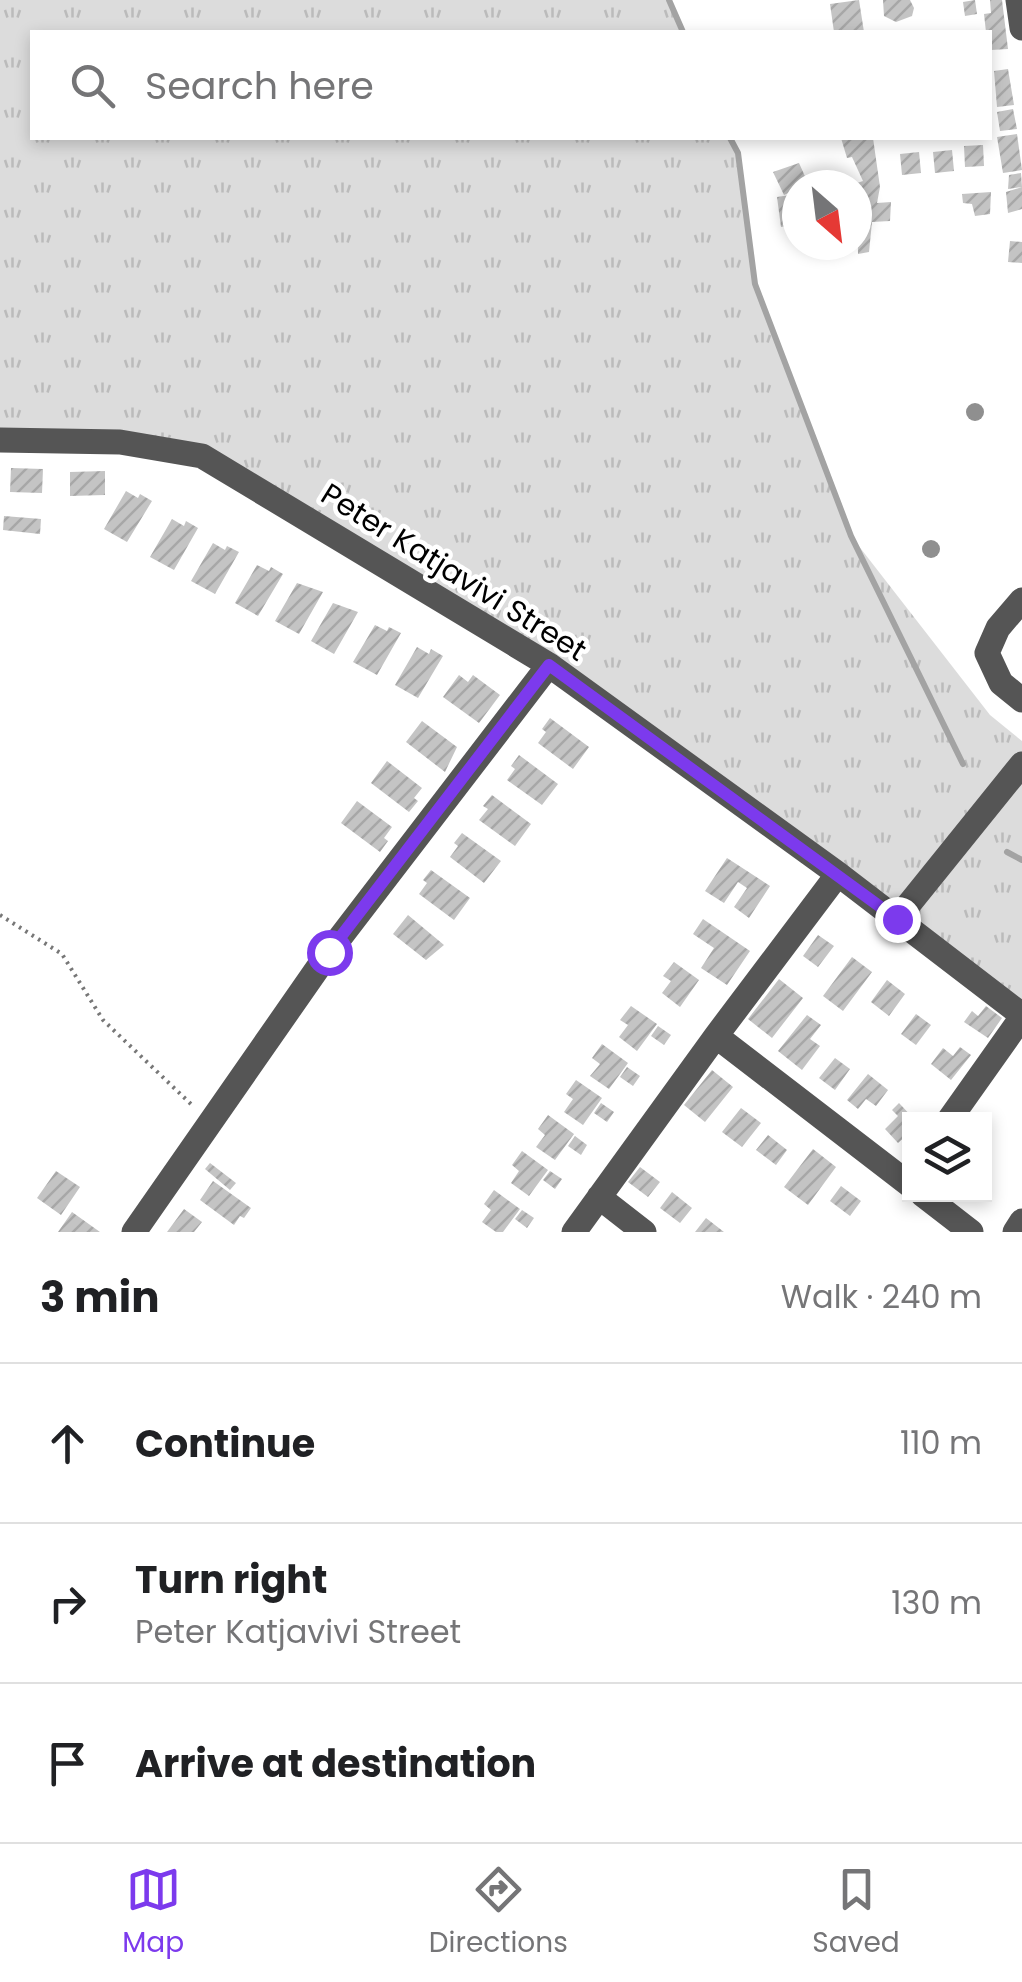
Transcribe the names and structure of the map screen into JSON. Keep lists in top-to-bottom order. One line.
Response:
{"streets":{"street":["Peter Katjavivi Street"]},"north":"bottom right","page":{"search":"Search here","heading":["3 min","Walk · 240 m"],"list":[["Continue","110 m"],["Turn right","Peter Katjavivi Street","130 m"],"Arrive at destination"],"nav":["Map","Directions","Saved"]}}
